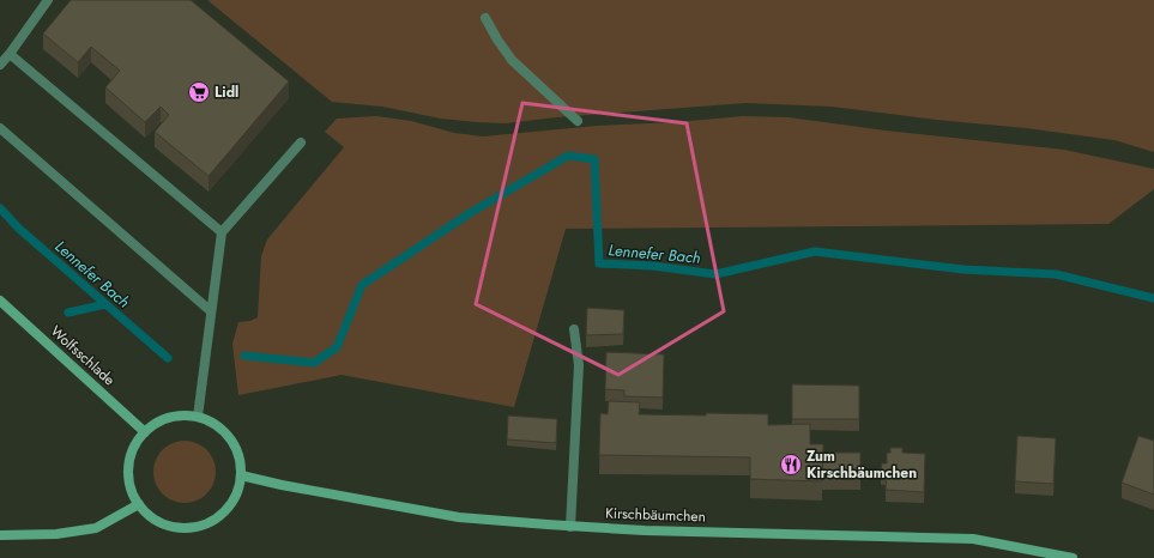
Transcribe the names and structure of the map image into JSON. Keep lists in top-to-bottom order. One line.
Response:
{"streets":{"main road":["Wolfsschlade","Kirschbäumchen"]},"crossings":[["Wolfsschlade","Kirschbäumchen"]],"water":["Lennefer Bach"],"places":{"supermarket":["Lidl"],"restaurant":["Zum Kirschbäumchen"]}}
